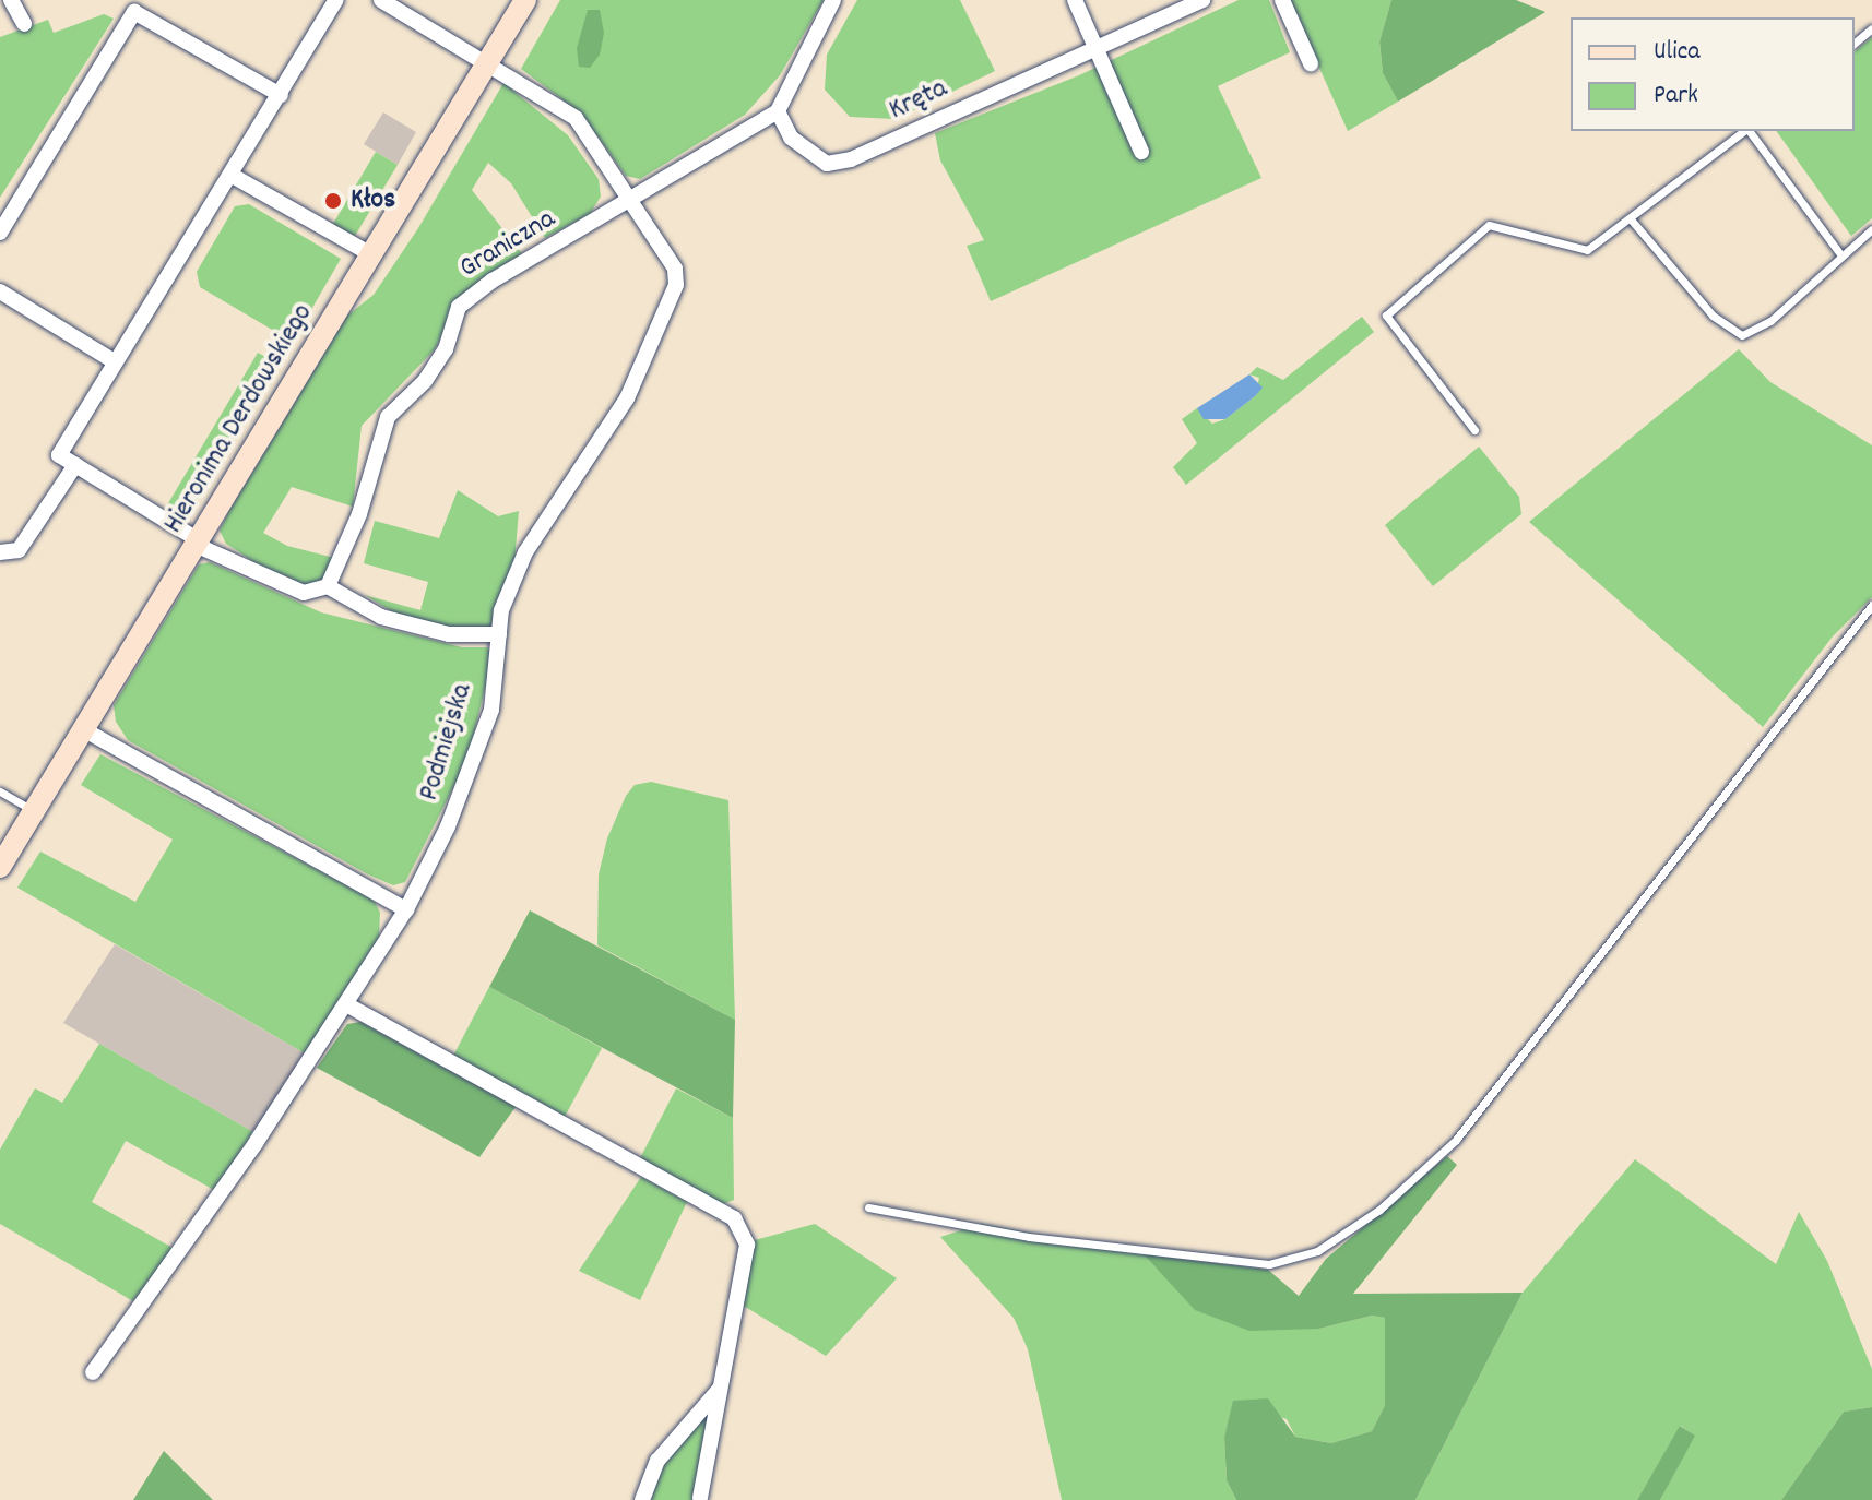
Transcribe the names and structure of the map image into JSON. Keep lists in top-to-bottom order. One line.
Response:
{"streets":{"street":["Kręta","Graniczna","Hieronima Derdowskiego","Podmiejska"]},"crossings":[["Graniczna","Podmiejska"]],"places":["Kłos"],"legend":["Ulica","Park"]}
